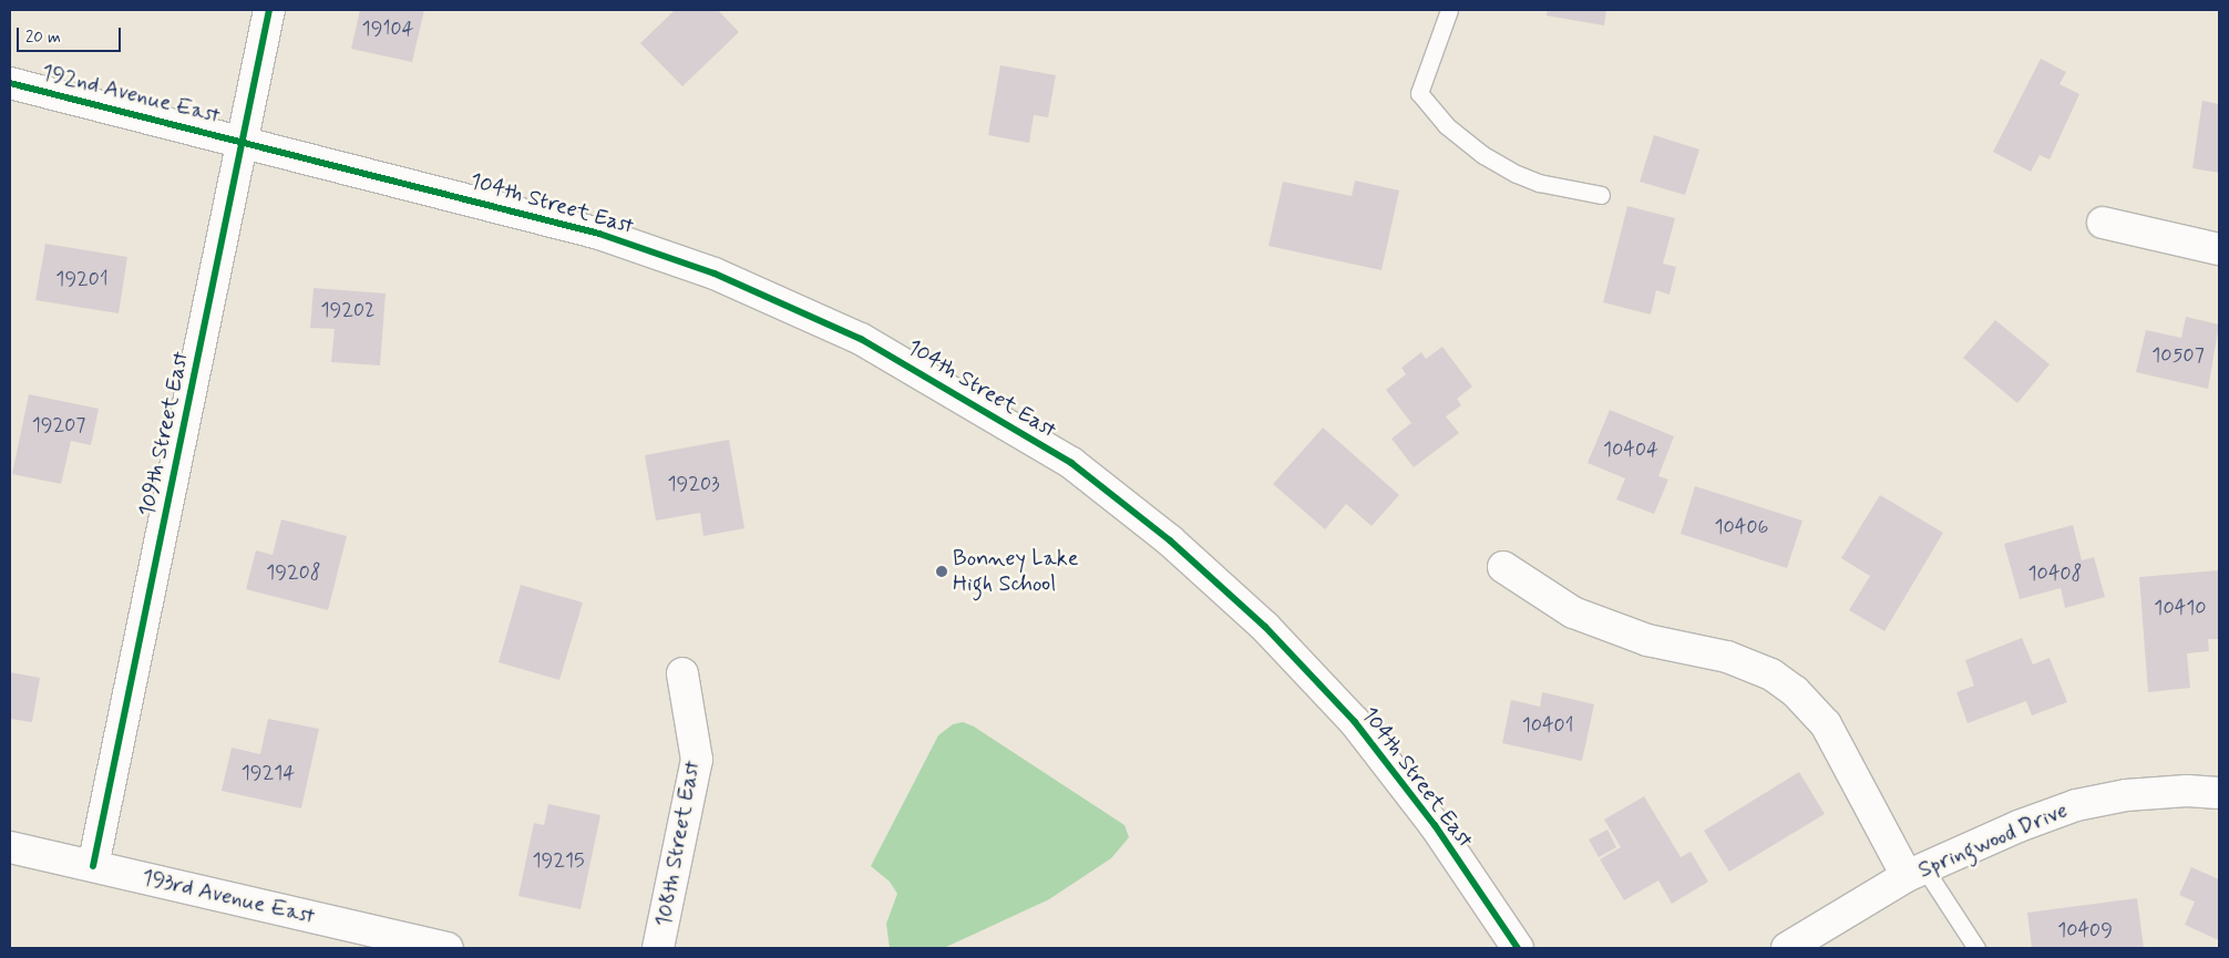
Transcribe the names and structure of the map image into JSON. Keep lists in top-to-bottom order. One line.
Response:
{"streets":{"street":["192nd Avenue East","104th Street East","109th Street East","Springwood Drive","108th Street East","193rd Avenue East"]},"crossings":[["192nd Avenue East","104th Street East"],["192nd Avenue East","109th Street East"],["104th Street East","109th Street East"],["109th Street East","193rd Avenue East"]],"places":["Bonney Lake High School"],"house_numbers":["19104","19201","19202","10507","19207","10404","19203","10406","19208","10408","10410","10401","19214","19215","10409"],"scale_bar":"20 m"}
